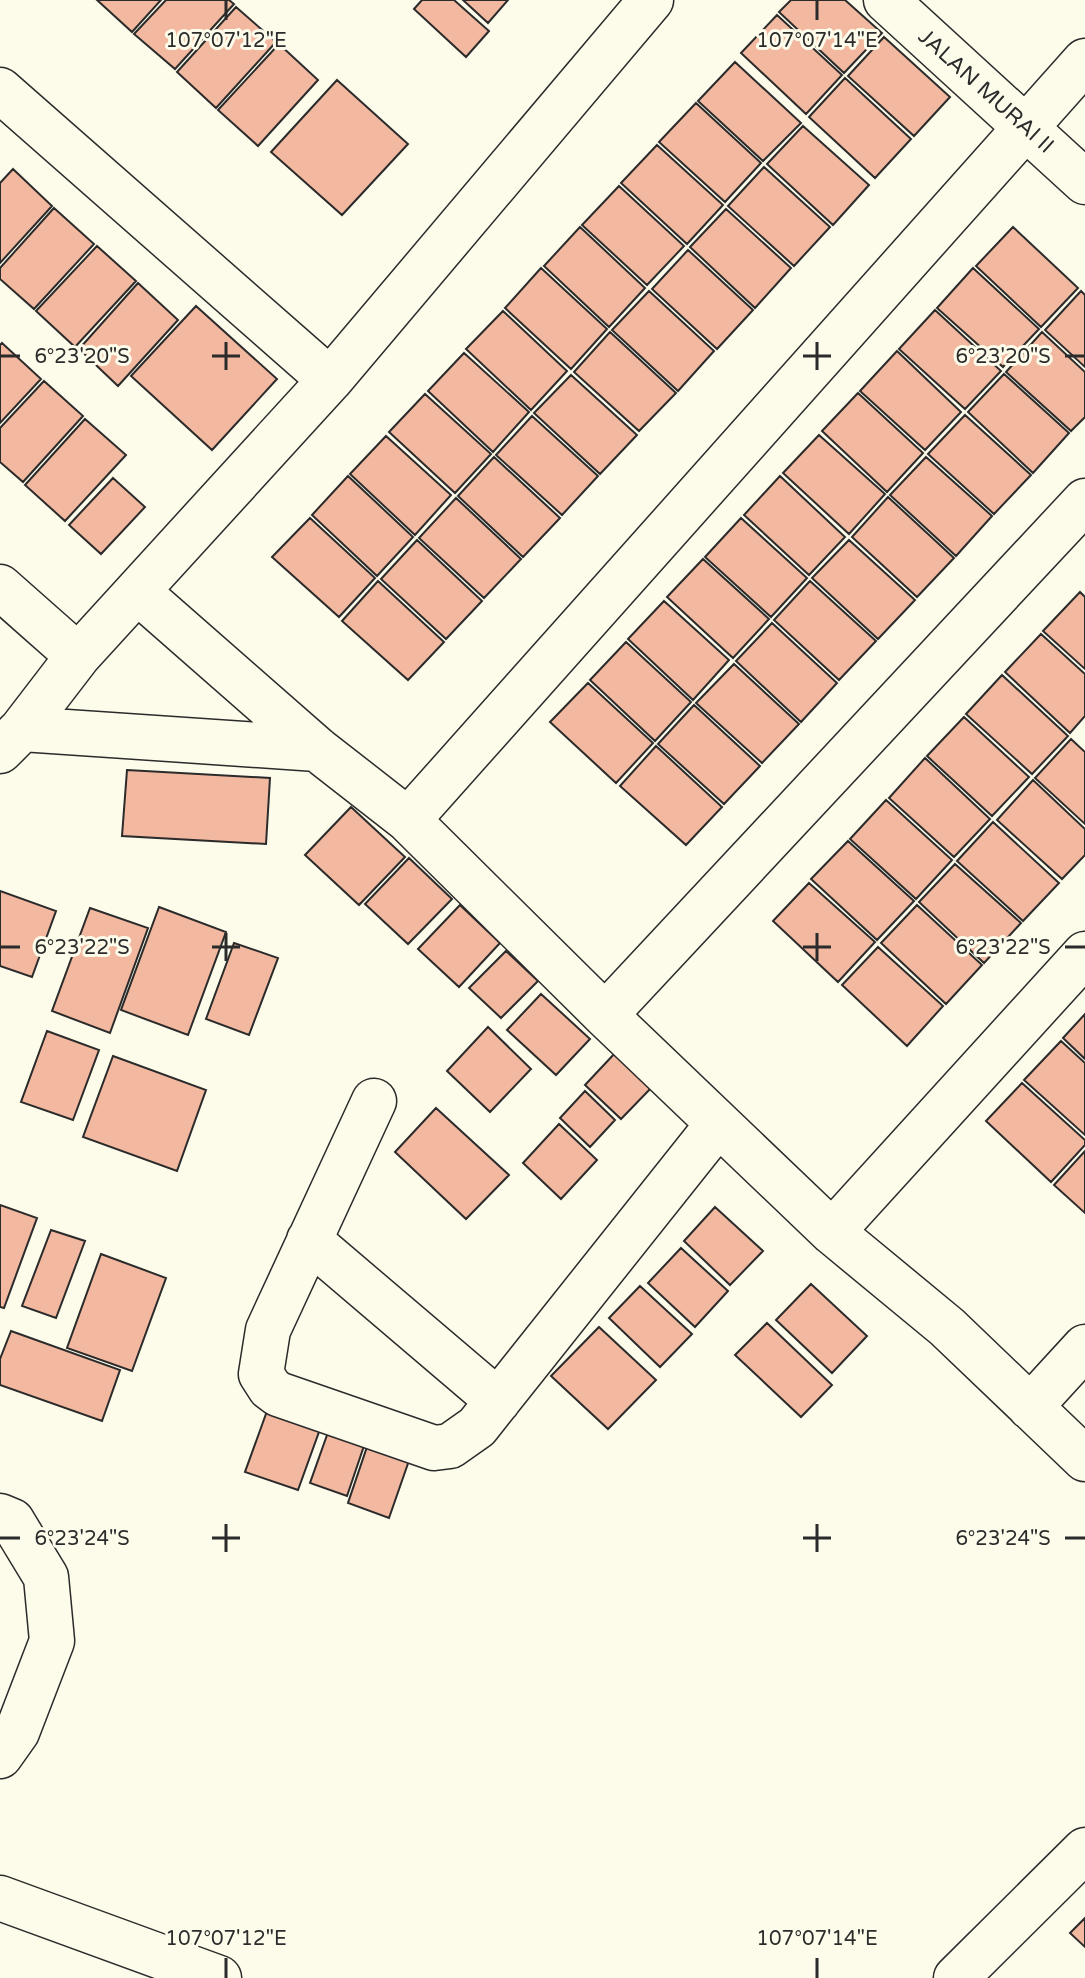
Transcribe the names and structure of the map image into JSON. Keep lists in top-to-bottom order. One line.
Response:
{"streets":{"street":["JALAN MURAI II"]},"coordinates":["107°07'12\"E","107°07'14\"E","6°23'20\"S","6°23'22\"S","6°23'24\"S"]}
